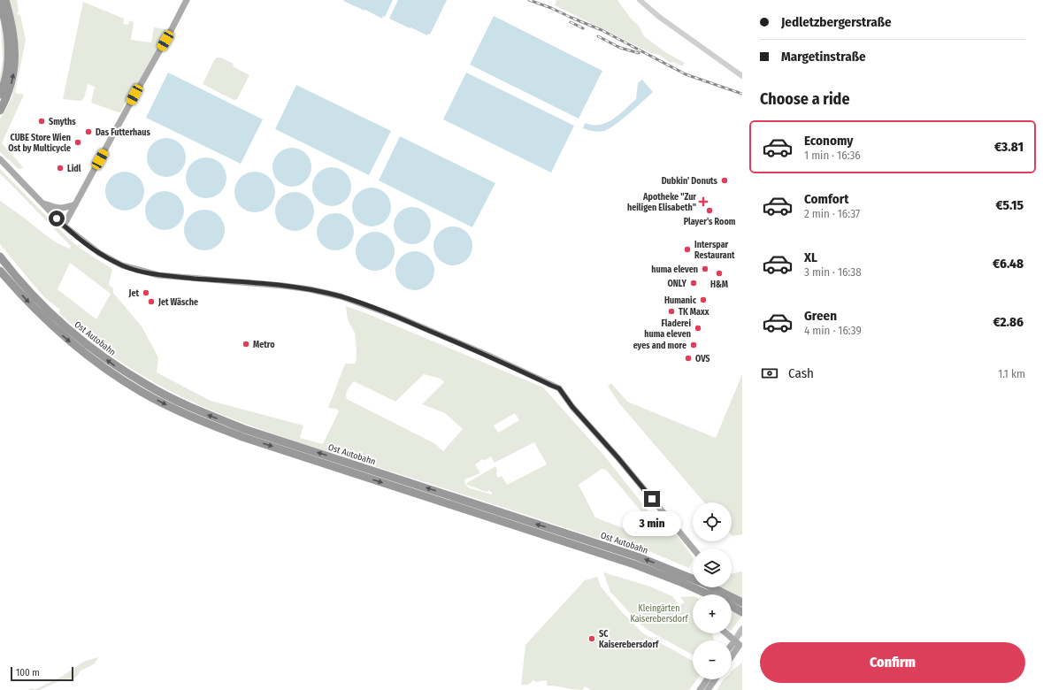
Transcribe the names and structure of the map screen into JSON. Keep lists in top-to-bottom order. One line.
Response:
{"streets":{"highway":["Ost Autobahn"]},"parks":["Kleingärten Kaiserebersdorf"],"places":{"other":["Smyths","Das Futterhaus","CUBE Store Wien Ost by Multicycle","Lidl","Dubkin' Donuts","Player's Room","Interspar Restaurant","huma eleven","H&M","ONLY","Jet","Humanic","Jet Wäsche","TK Maxx","Fladerei huma eleven","Metro","eyes and more","OVS","SC Kaiserebersdorf"],"health":["Apotheke \"Zur heiligen Elisabeth\""]},"scale_bar":"100 m","page":{"banner":["Jedletzbergerstraße","Margetinstraße"],"heading":"Choose a ride","list":[{"name":"Economy","note":"1 min · 16:36","value":"€3.81"},{"name":"Comfort","note":"2 min · 16:37","value":"€5.15"},{"name":"XL","note":"3 min · 16:38","value":"€6.48"},{"name":"Green","note":"4 min · 16:39","value":"€2.86"}],"pay":["Cash","1.1 km"],"map_buttons":["+","−"],"bubble":"3 min","buttons":"Confirm","scale":"100 m"}}
